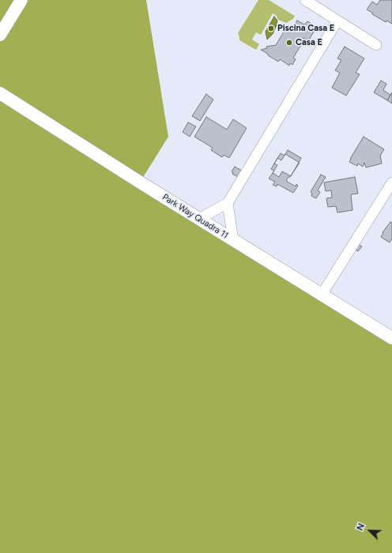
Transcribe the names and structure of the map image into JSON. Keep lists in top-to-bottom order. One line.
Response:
{"streets":{"street":["Park Way Quadra 11"]},"places":["Piscina Casa E","Casa E"],"north":"top left"}
